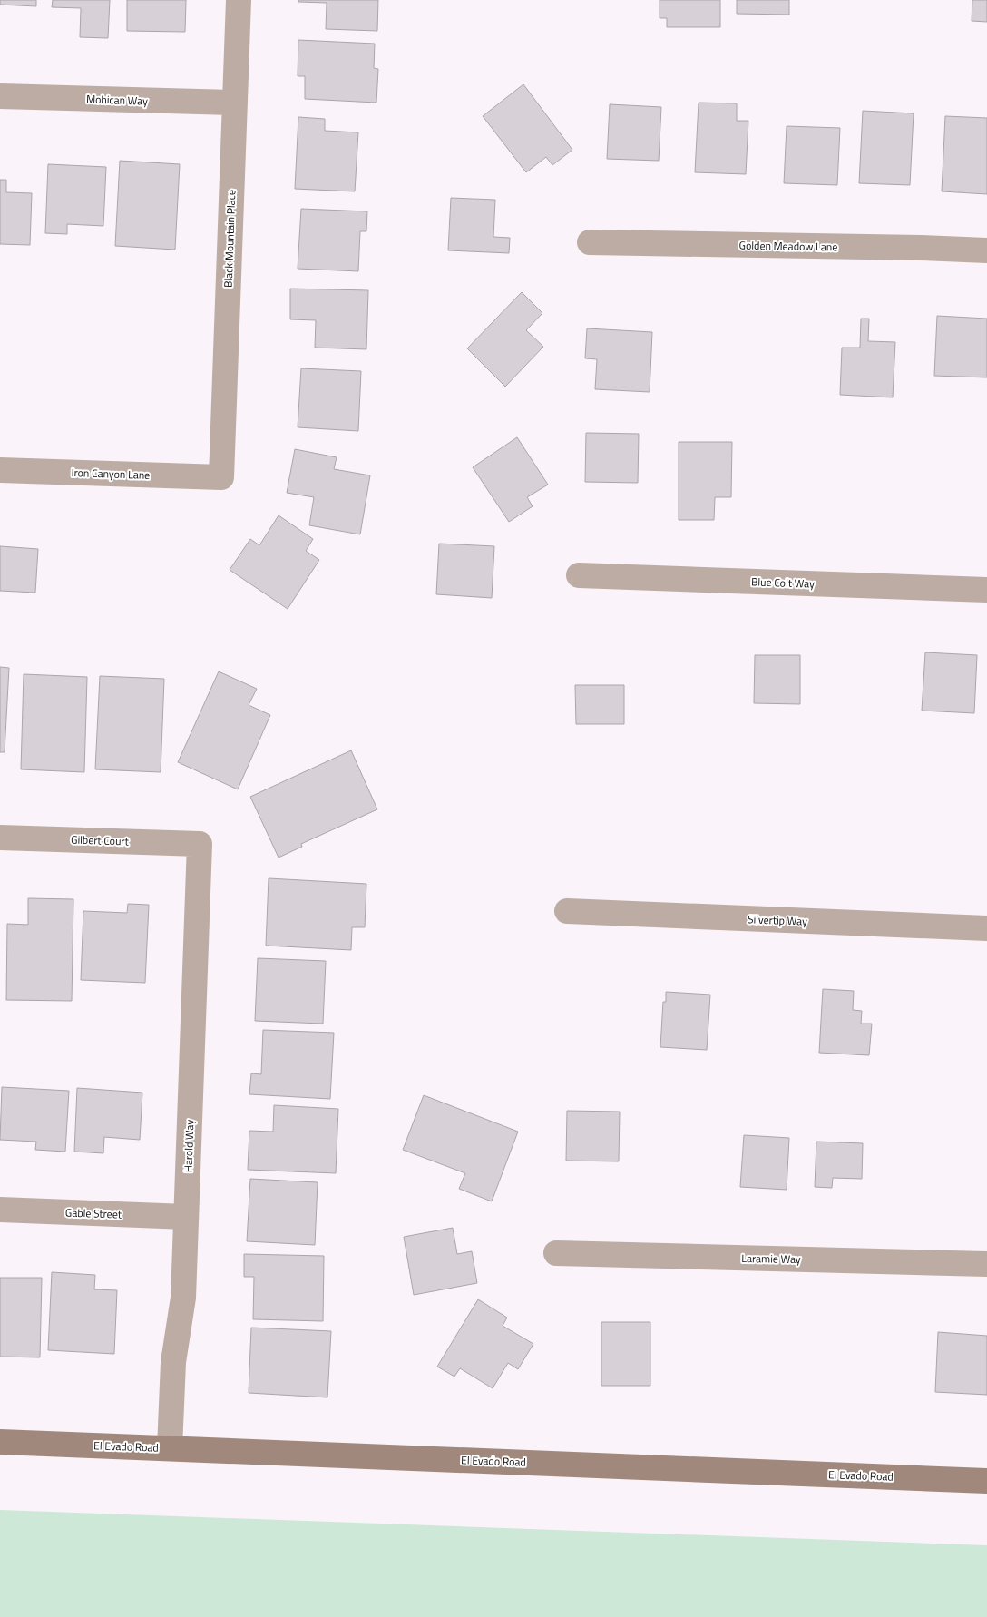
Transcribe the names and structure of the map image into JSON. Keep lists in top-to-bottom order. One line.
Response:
{"streets":{"street":["Mohican Way","Black Mountain Place","Golden Meadow Lane","Iron Canyon Lane","Blue Colt Way","Gilbert Court","Silvertip Way","Harold Way","Gable Street","Laramie Way","El Evado Road"]},"crossings":[["Mohican Way","Black Mountain Place"],["Black Mountain Place","Iron Canyon Lane"],["Gilbert Court","Harold Way"],["Harold Way","Gable Street"],["Harold Way","El Evado Road"]]}
